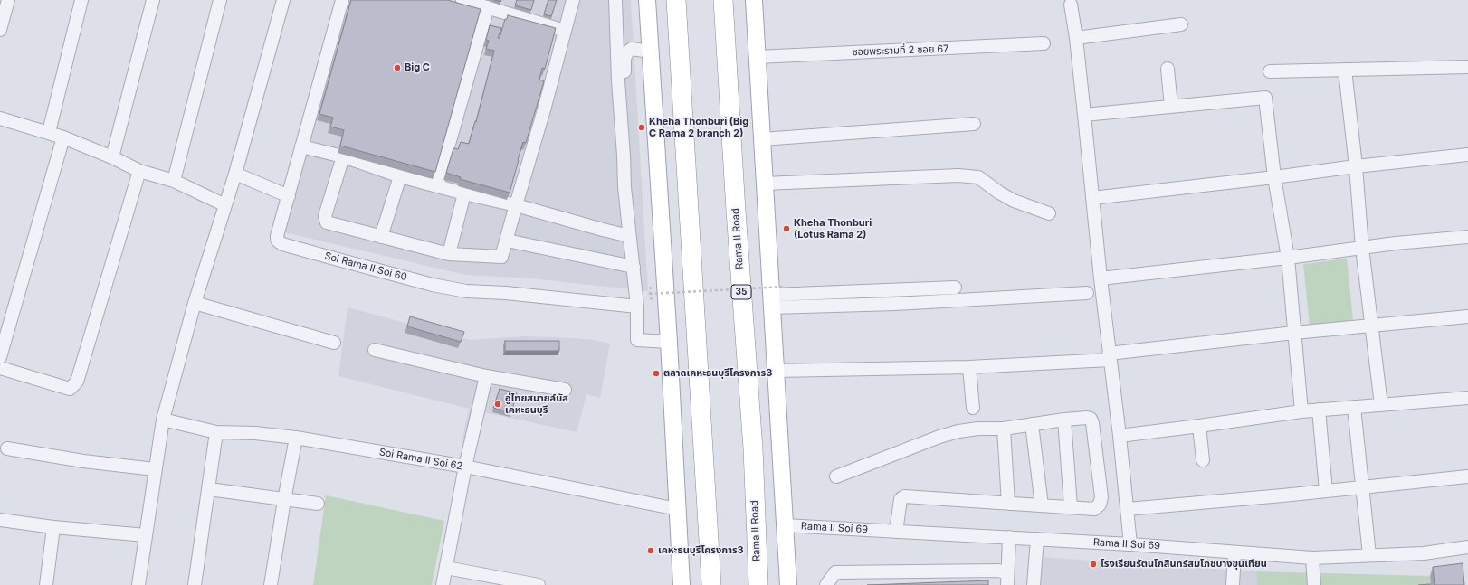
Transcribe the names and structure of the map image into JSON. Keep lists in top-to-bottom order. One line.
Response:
{"streets":{"highway":["Rama II Road","35"],"street":["ซอยพระรามที่ 2 ซอย 67","Soi Rama II Soi 60","Soi Rama II Soi 62","Rama II Soi 69"]},"places":["Big C","Kheha Thonburi (Big C Rama 2 branch 2)","Kheha Thonburi (Lotus Rama 2)","ตลาดเคหะธนบุรีโครงการ3","อู่ไทยสมายล์บัส เคหะธนบุรี","เคหะธนบุรีโครงการ3","โรงเรียนรัตนโกสินทร์สมโภชบางขุนเทียน"]}
